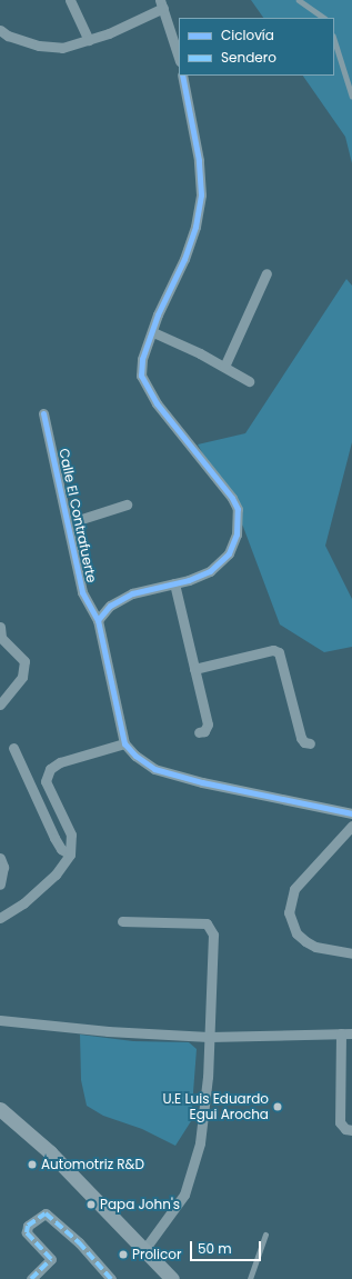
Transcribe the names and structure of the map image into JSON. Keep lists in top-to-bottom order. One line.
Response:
{"streets":{"street":["Calle El Contrafuerte"]},"places":["U.E Luis Eduardo Egui Arocha","Automotriz R&D","Papa John's","Prolicor"],"legend":["Ciclovía","Sendero"],"scale_bar":"50 m"}
